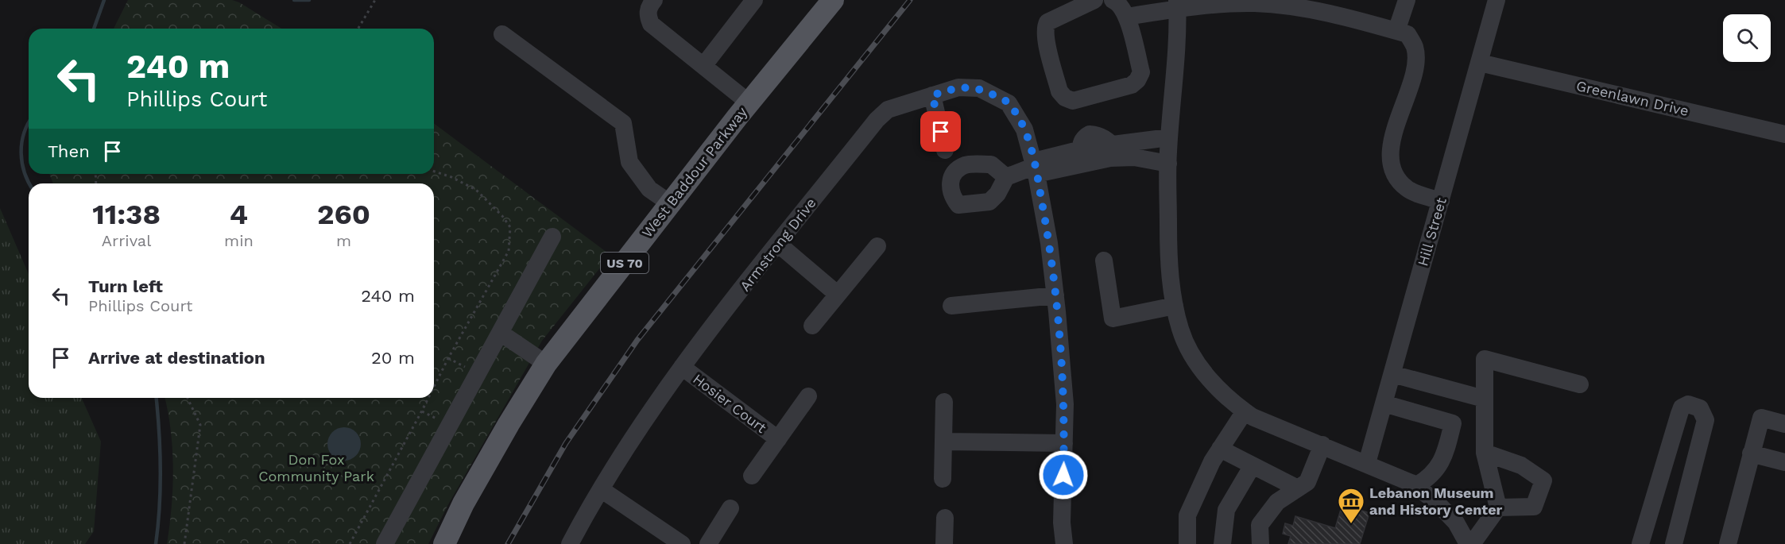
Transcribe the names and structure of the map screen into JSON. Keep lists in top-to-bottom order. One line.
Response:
{"streets":{"main road":["West Baddour Parkway","US 70"],"street":["Greenlawn Drive","Hill Street","Armstrong Drive","Hosier Court"]},"crossings":[["Greenlawn Drive","Hill Street"],["Armstrong Drive","Hosier Court"]],"parks":["Don Fox Community Park"],"places":{"museum":["Lebanon Museum and History Center"]},"page":{"turn":["240 m","Phillips Court"],"then":"Then","eta":["11:38","Arrival","4","min","260","m"],"list":[{"name":"Turn left","note":"Phillips Court","value":"240 m"},{"name":"Arrive at destination","value":"20 m"}]}}
